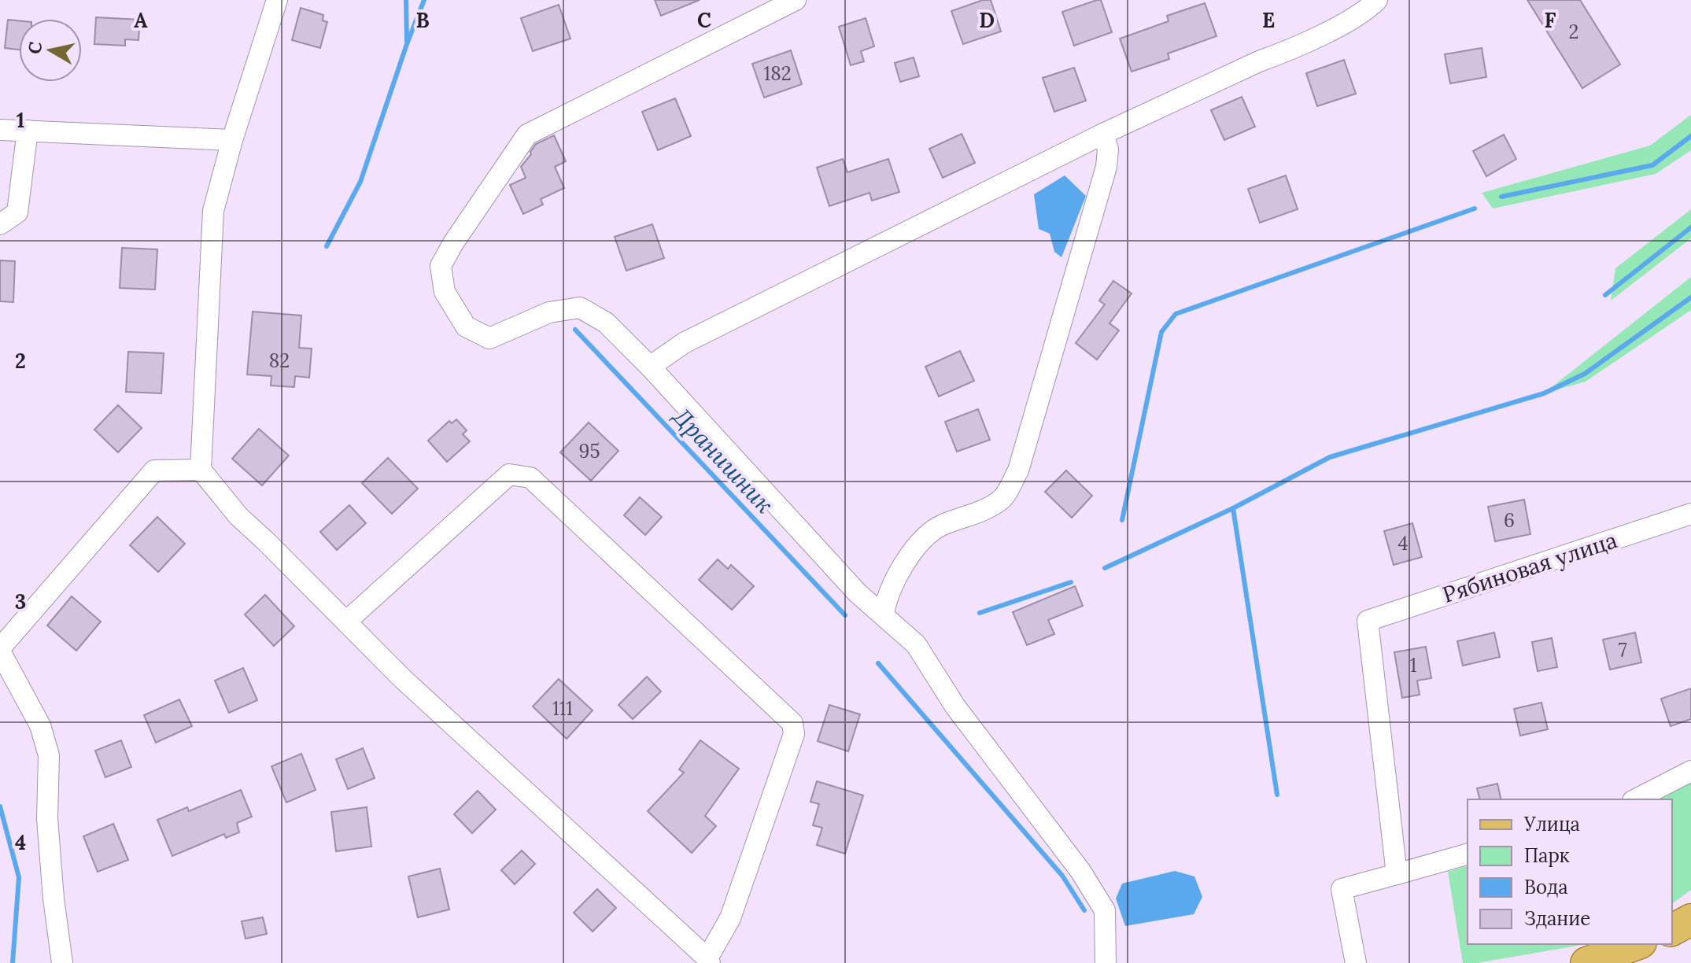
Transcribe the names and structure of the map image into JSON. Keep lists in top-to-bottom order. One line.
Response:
{"streets":{"street":["Рябиновая улица"]},"water":["Дранишник"],"house_numbers":["2","182","82","95","6","4","7","1","111"],"legend":["Улица","Парк","Вода","Здание"],"north":"left","grid":{"columns":["A","B","C","D","E","F"],"rows":["1","2","3","4"]}}
